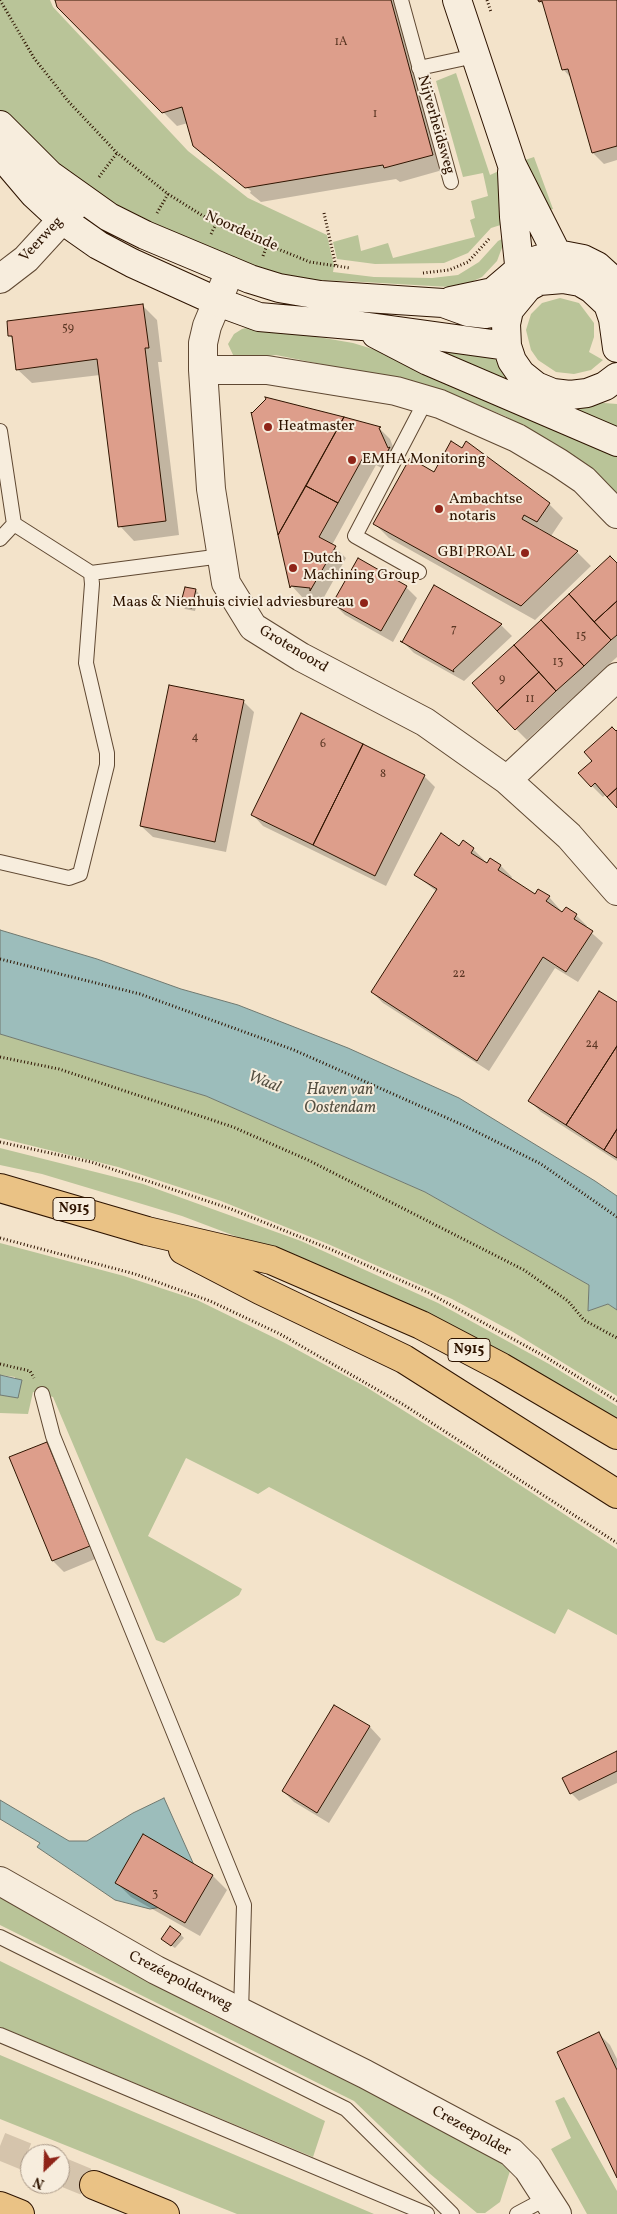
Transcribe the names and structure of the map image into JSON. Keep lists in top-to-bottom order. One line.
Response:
{"streets":{"main road":["N915"],"street":["Veerweg","Grotenoord","Crezéepolderweg","Crezeepolder"],"lane":["Nijverheidsweg"],"path":["Noordeinde"]},"crossings":[["Crezéepolderweg","Crezeepolder"]],"water":["Waal","Haven van Oostendam"],"places":["Heatmaster","EMHA Monitoring","Ambachtse notaris","GBI PROAL","Dutch Machining Group","Maas & Nienhuis civiel adviesbureau"],"house_numbers":["1A","1","59","7","15","13","9","11","4","6","8","22","24","3"],"north":"bottom left"}
